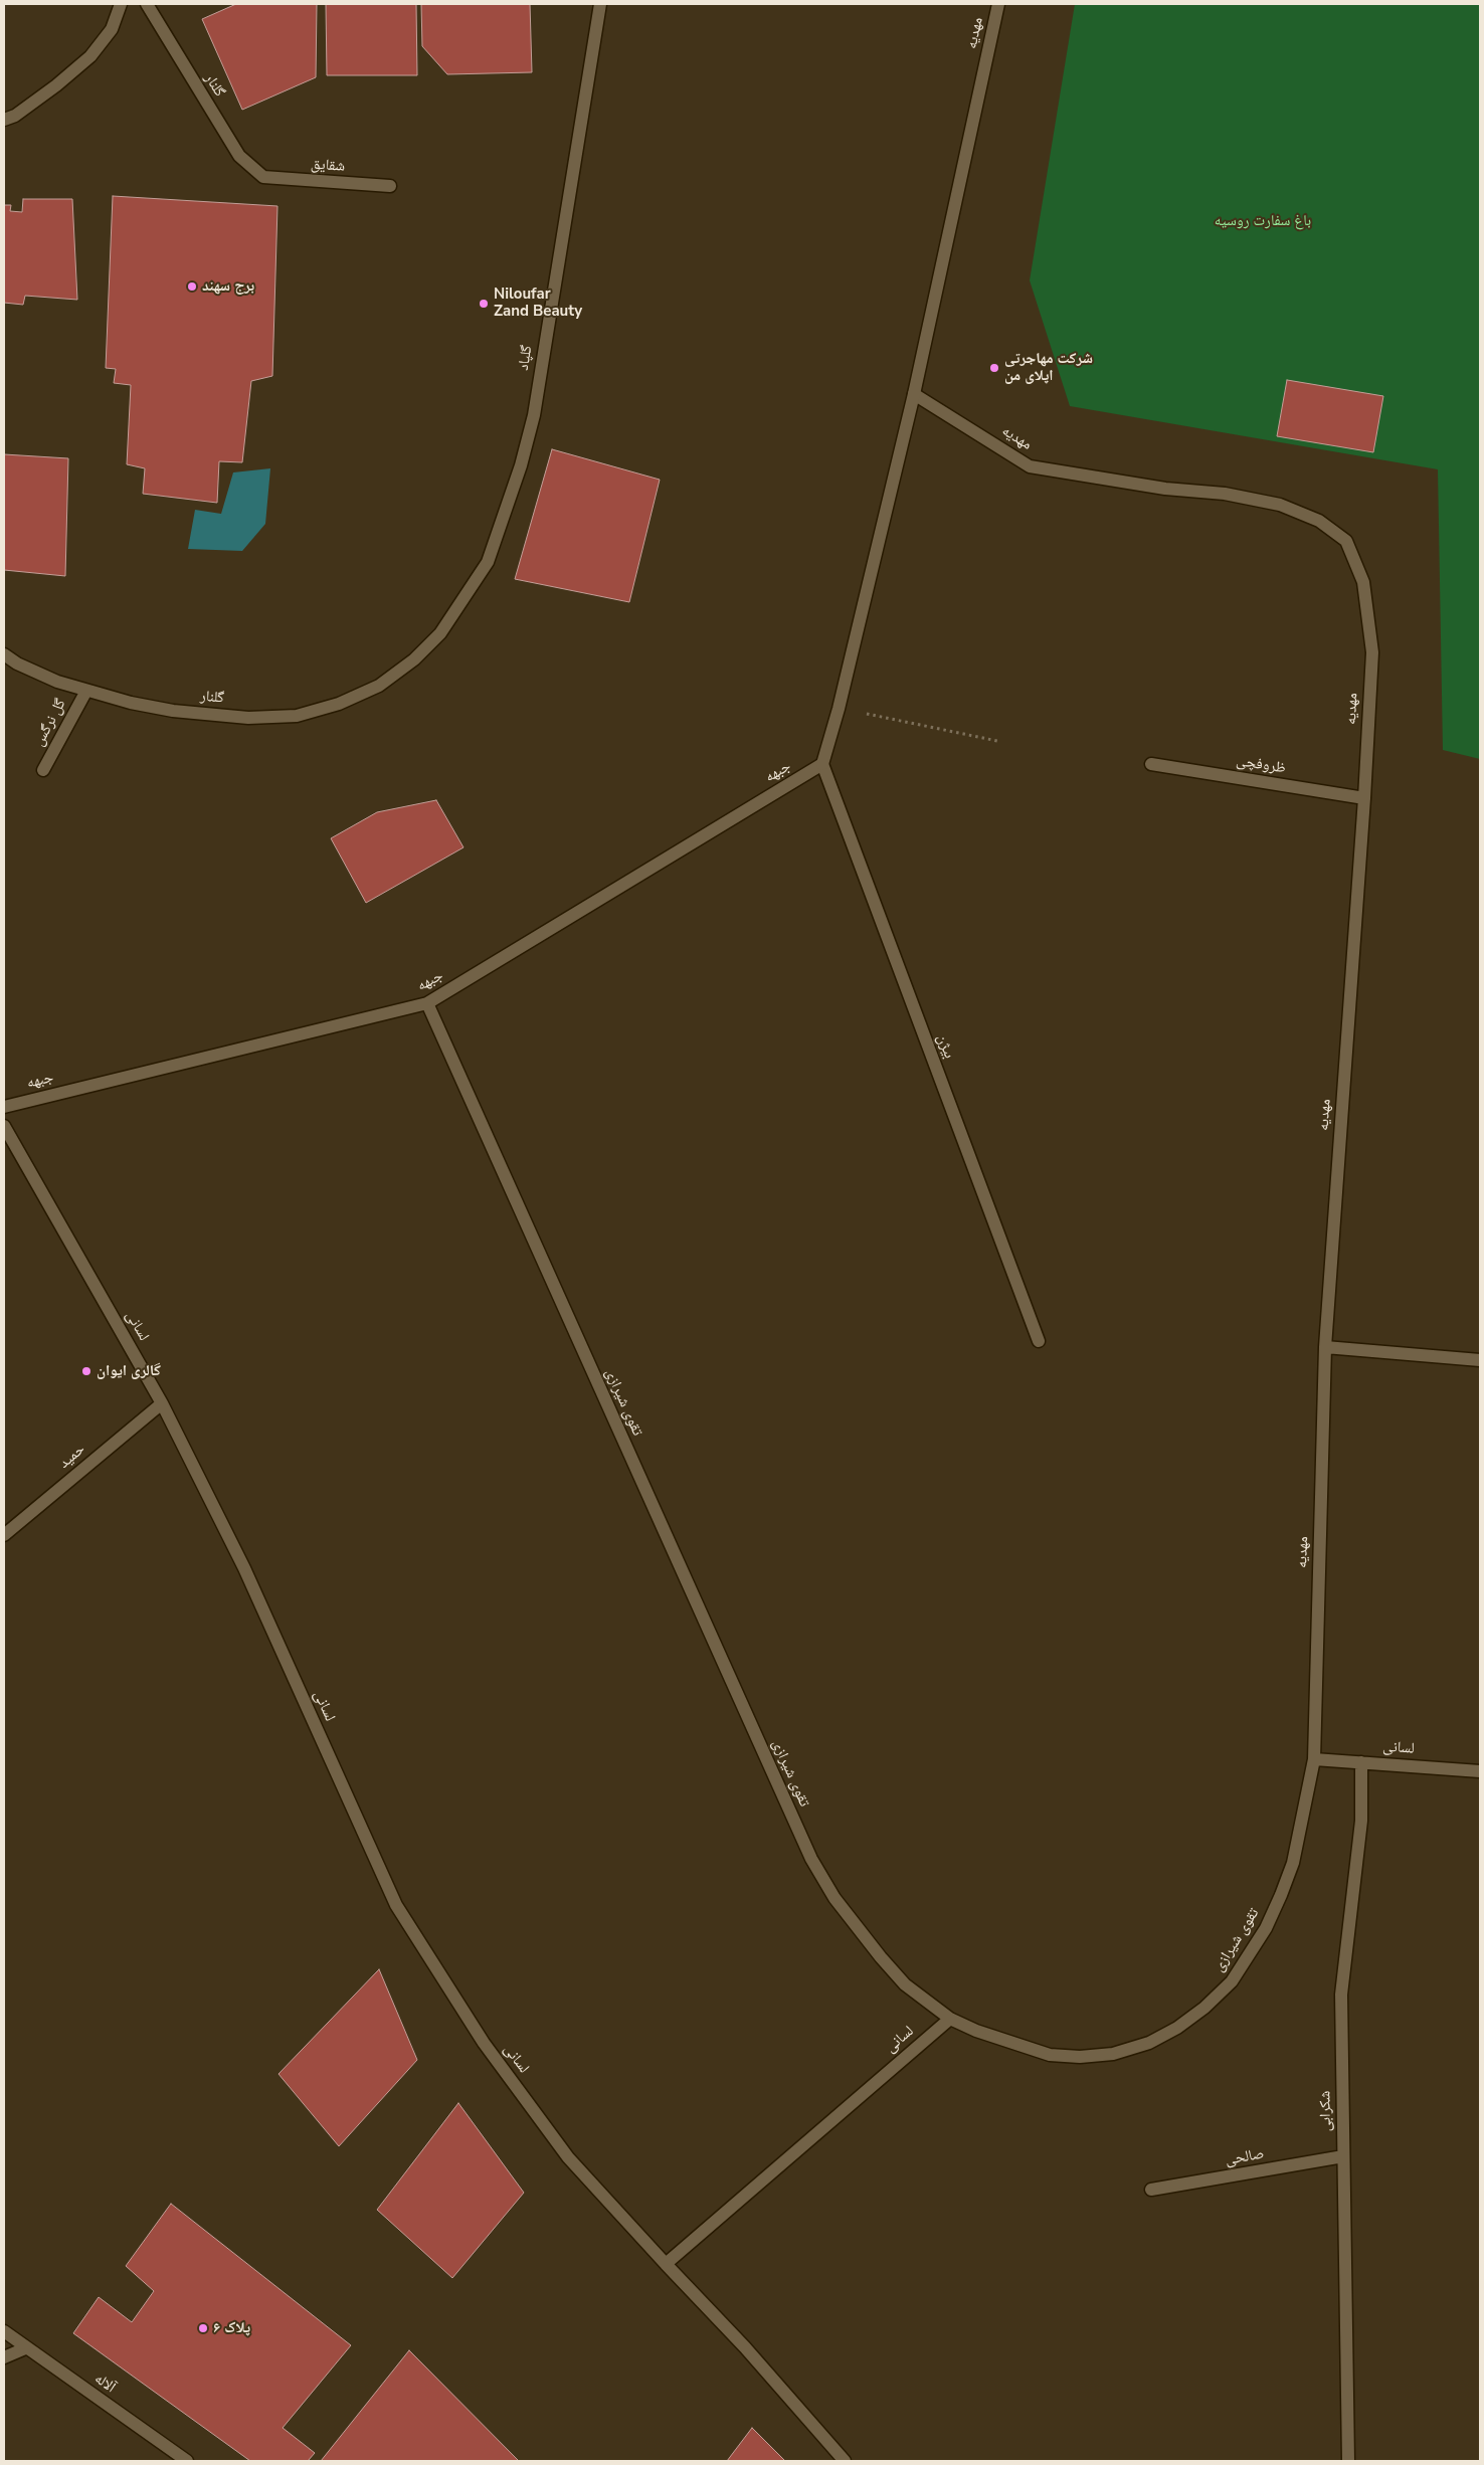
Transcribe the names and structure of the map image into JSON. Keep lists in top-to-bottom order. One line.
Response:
{"streets":{"street":["مهدیه","گلنار","شقایق","گلپاد","گل نرگس","ظروفچی","جبهه","بیژن","لسانی","تقوی شیرازی","حمید","شکرابی","صالحی","آلاله"]},"crossings":[["مهدیه","ظروفچی"],["مهدیه","جبهه"],["مهدیه","بیژن"],["مهدیه","لسانی"],["مهدیه","تقوی شیرازی"],["گلنار","شقایق"],["گلنار","گلپاد"],["گلنار","گل نرگس"],["جبهه","بیژن"],["جبهه","تقوی شیرازی"],["لسانی","تقوی شیرازی"],["لسانی","حمید"],["لسانی","شکرابی"],["شکرابی","صالحی"]],"parks":["باغ سفارت روسیه"],"places":["برج سهند","Niloufar Zand Beauty","شرکت مهاجرتی اپلای من","گالری ایوان","پلاک ۶"]}
